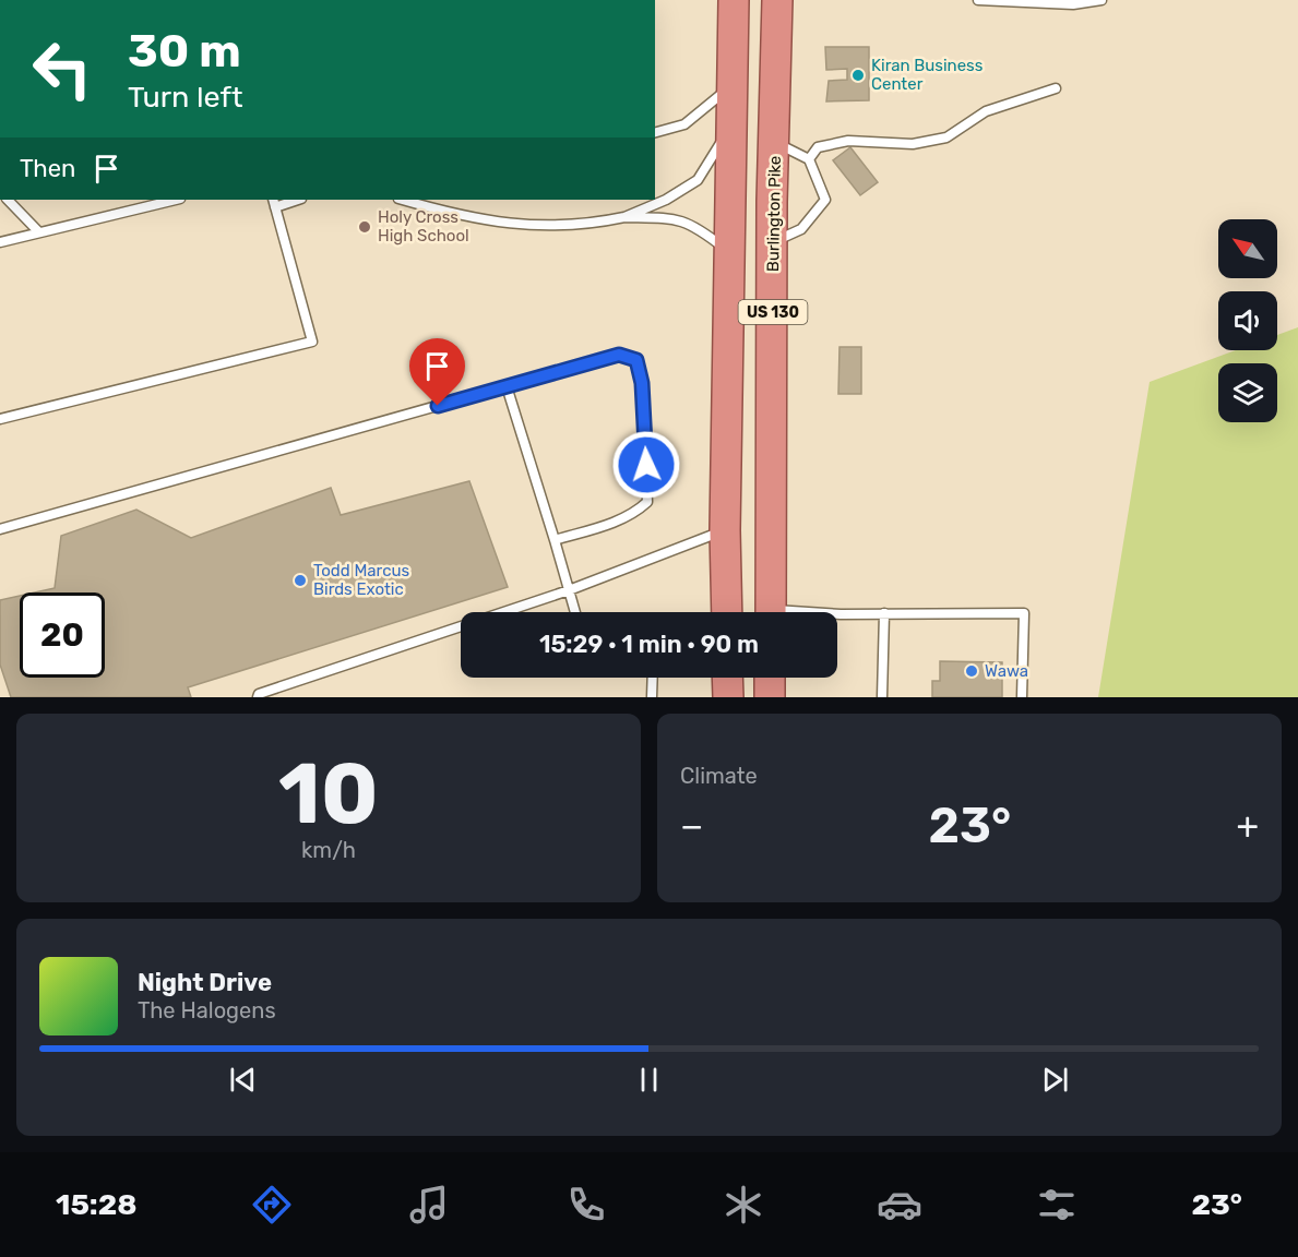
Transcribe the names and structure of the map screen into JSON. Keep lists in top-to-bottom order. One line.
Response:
{"streets":{"highway":["Burlington Pike","US 130"]},"places":["Kiran Business Center","Holy Cross High School","Todd Marcus Birds Exotic","Wawa"],"north":"top left","page":{"turn":["30 m","Turn left"],"then":"Then","limit":"20","trip":"15:29 · 1 min · 90 m","tile":[["10","km/h"],"Climate"],"heat":["−","23°","+"],"song":["Night Drive","The Halogens"],"tabs":["15:28","23°"]}}
